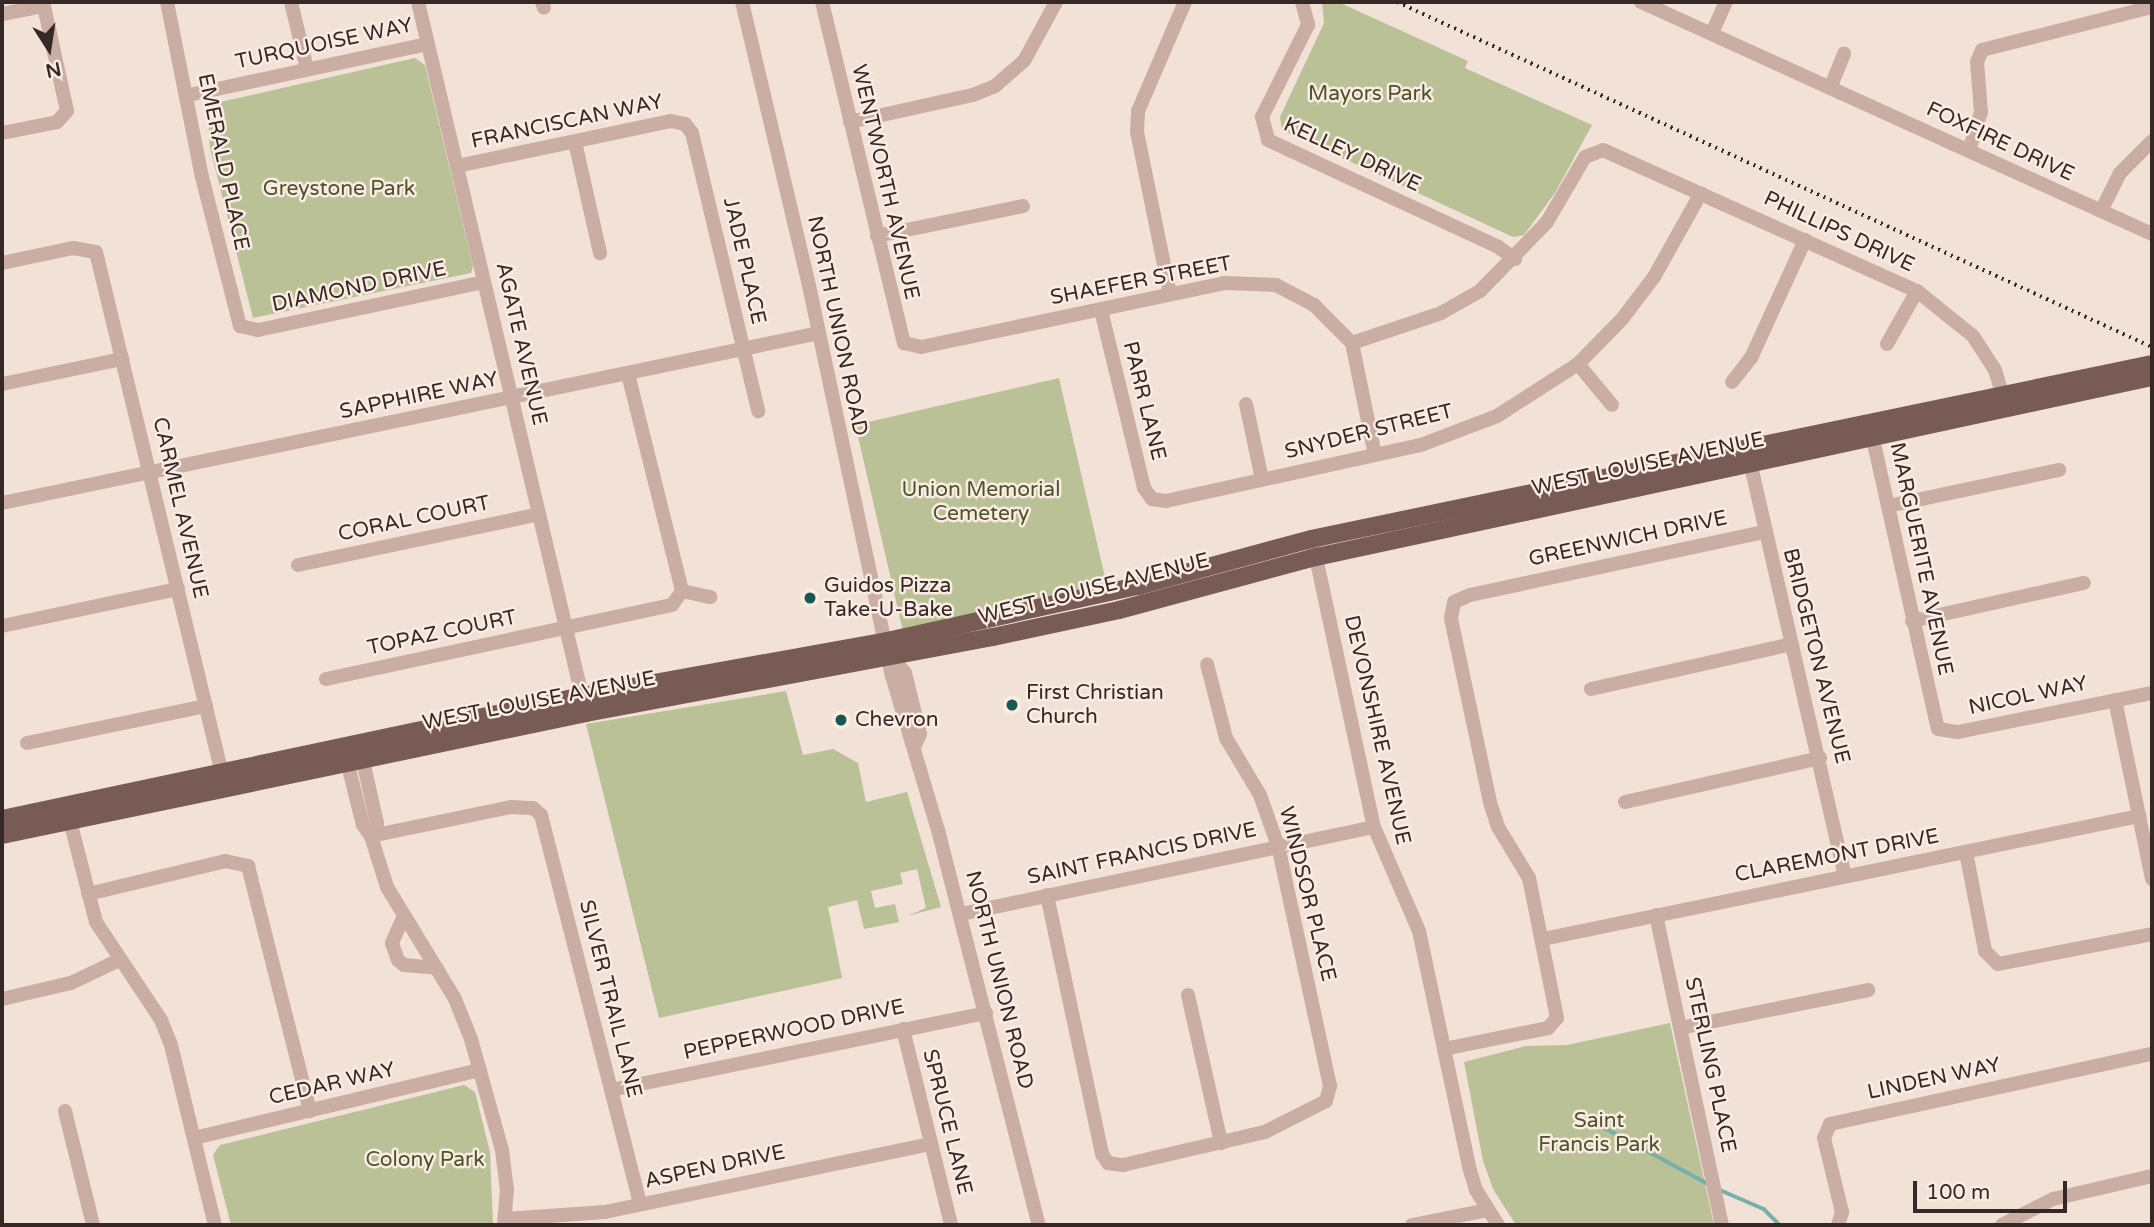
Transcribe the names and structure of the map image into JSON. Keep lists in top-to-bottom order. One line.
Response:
{"streets":{"main road":["WEST LOUISE AVENUE"],"street":["TURQUOISE WAY","FRANCISCAN WAY","FOXFIRE DRIVE","KELLEY DRIVE","EMERALD PLACE","WENTWORTH AVENUE","PHILLIPS DRIVE","JADE PLACE","SHAEFER STREET","DIAMOND DRIVE","NORTH UNION ROAD","AGATE AVENUE","SAPPHIRE WAY","PARR LANE","SNYDER STREET","CARMEL AVENUE","CORAL COURT","GREENWICH DRIVE","MARGUERITE AVENUE","TOPAZ COURT","BRIDGETON AVENUE","NICOL WAY","DEVONSHIRE AVENUE","SAINT FRANCIS DRIVE","CLAREMONT DRIVE","WINDSOR PLACE","SILVER TRAIL LANE","PEPPERWOOD DRIVE","STERLING PLACE","LINDEN WAY","CEDAR WAY","SPRUCE LANE","ASPEN DRIVE"]},"crossings":[["TURQUOISE WAY","EMERALD PLACE"],["TURQUOISE WAY","AGATE AVENUE"],["FRANCISCAN WAY","JADE PLACE"],["FRANCISCAN WAY","AGATE AVENUE"],["KELLEY DRIVE","PHILLIPS DRIVE"],["EMERALD PLACE","DIAMOND DRIVE"],["WENTWORTH AVENUE","SHAEFER STREET"],["PHILLIPS DRIVE","SNYDER STREET"],["PHILLIPS DRIVE","WEST LOUISE AVENUE"],["JADE PLACE","SAPPHIRE WAY"],["SHAEFER STREET","PARR LANE"],["DIAMOND DRIVE","AGATE AVENUE"],["NORTH UNION ROAD","SAPPHIRE WAY"],["NORTH UNION ROAD","WEST LOUISE AVENUE"],["NORTH UNION ROAD","SAINT FRANCIS DRIVE"],["NORTH UNION ROAD","PEPPERWOOD DRIVE"],["AGATE AVENUE","SAPPHIRE WAY"],["AGATE AVENUE","WEST LOUISE AVENUE"],["AGATE AVENUE","CORAL COURT"],["AGATE AVENUE","TOPAZ COURT"],["SAPPHIRE WAY","CARMEL AVENUE"],["PARR LANE","SNYDER STREET"],["WEST LOUISE AVENUE","CARMEL AVENUE"],["WEST LOUISE AVENUE","MARGUERITE AVENUE"],["WEST LOUISE AVENUE","BRIDGETON AVENUE"],["WEST LOUISE AVENUE","DEVONSHIRE AVENUE"],["GREENWICH DRIVE","BRIDGETON AVENUE"],["GREENWICH DRIVE","CLAREMONT DRIVE"],["MARGUERITE AVENUE","NICOL WAY"],["BRIDGETON AVENUE","CLAREMONT DRIVE"],["DEVONSHIRE AVENUE","SAINT FRANCIS DRIVE"],["SAINT FRANCIS DRIVE","WINDSOR PLACE"],["CLAREMONT DRIVE","STERLING PLACE"],["SILVER TRAIL LANE","PEPPERWOOD DRIVE"],["SILVER TRAIL LANE","ASPEN DRIVE"],["PEPPERWOOD DRIVE","SPRUCE LANE"],["SPRUCE LANE","ASPEN DRIVE"]],"parks":["Mayors Park","Greystone Park","Union Memorial Cemetery","Saint Francis Park","Colony Park"],"places":["Guidos Pizza Take-U-Bake","First Christian Church","Chevron"],"scale_bar":"100 m","north":"bottom"}
